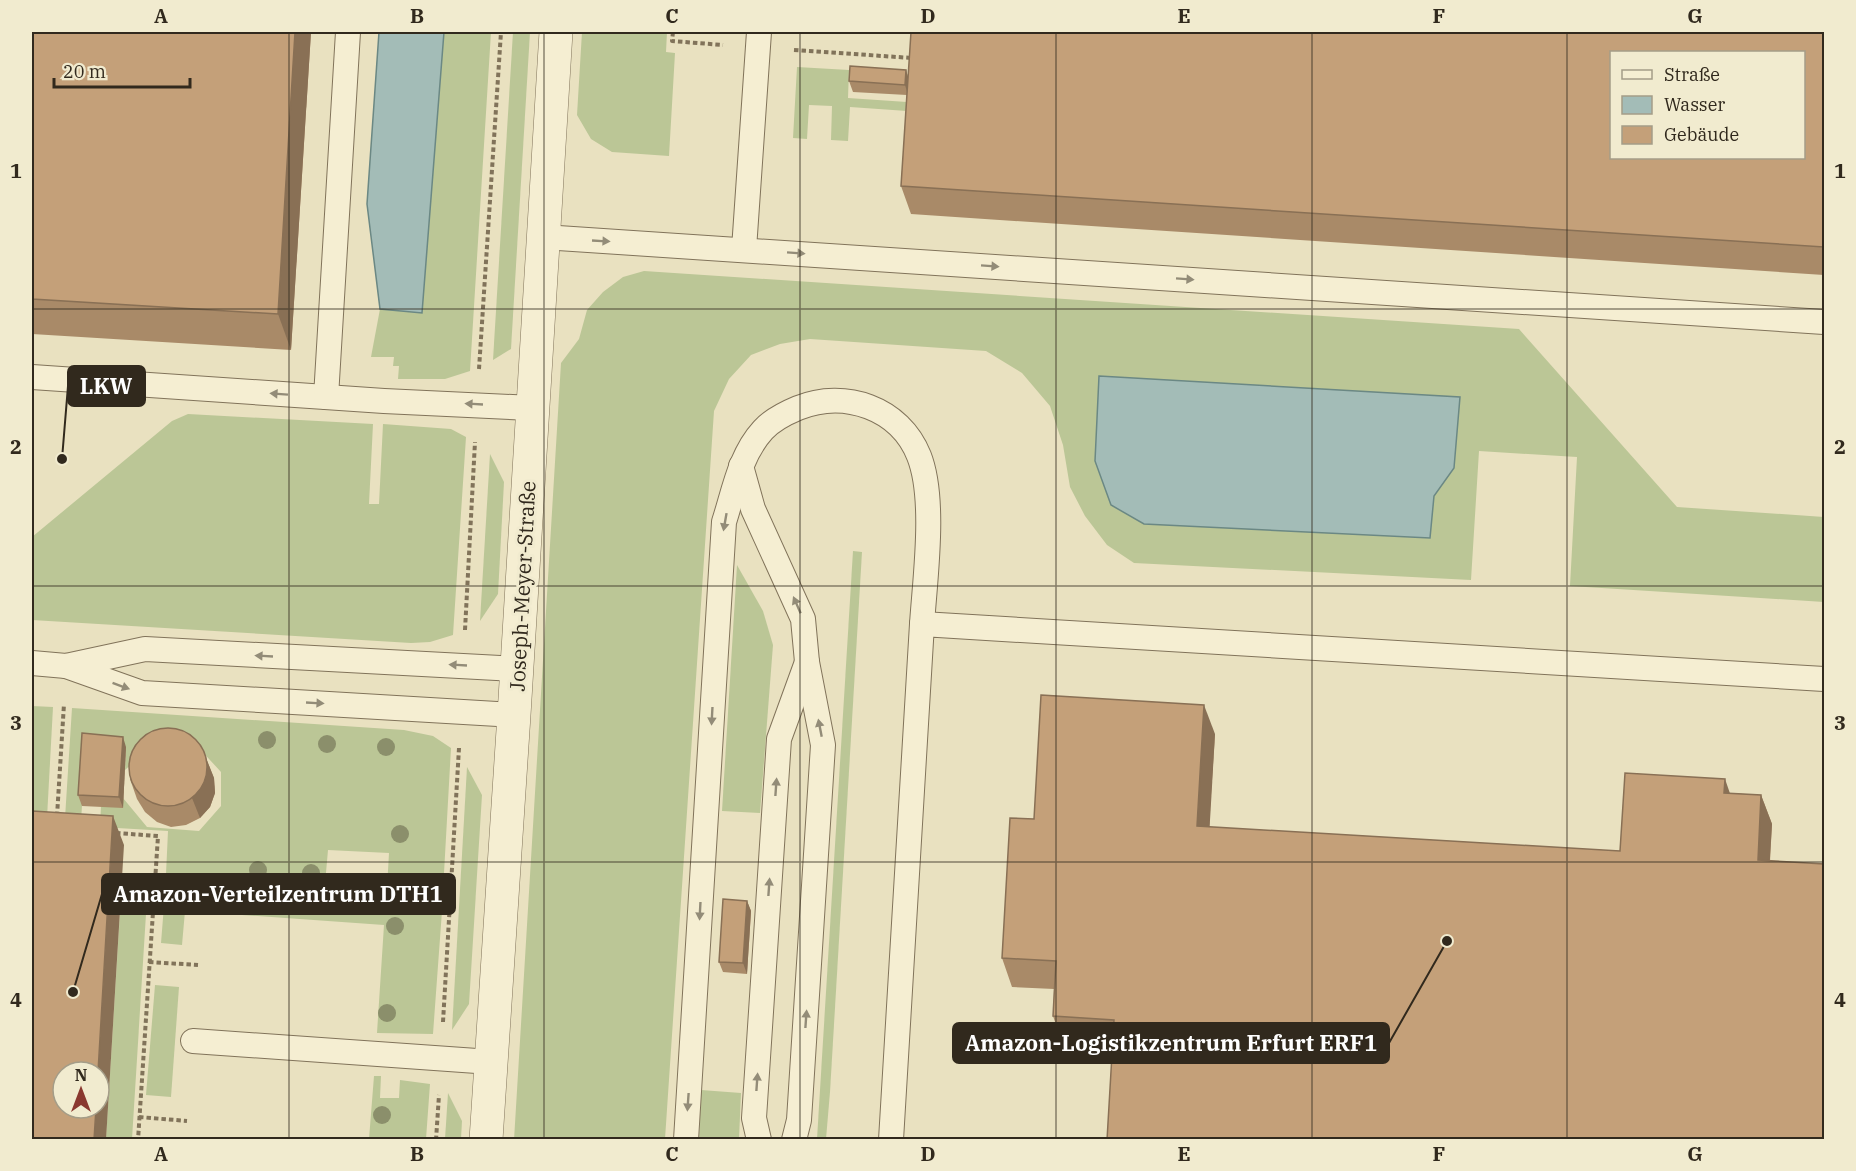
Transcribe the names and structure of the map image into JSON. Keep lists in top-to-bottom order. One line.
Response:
{"streets":{"street":["Joseph-Meyer-Straße"]},"places":["LKW","Amazon-Logistikzentrum Erfurt ERF1","Amazon-Verteilzentrum DTH1"],"legend":["Straße","Wasser","Gebäude"],"scale_bar":"20 m","north":"top","grid":{"columns":["A","B","C","D","E","F","G"],"rows":["1","2","3","4"]}}
